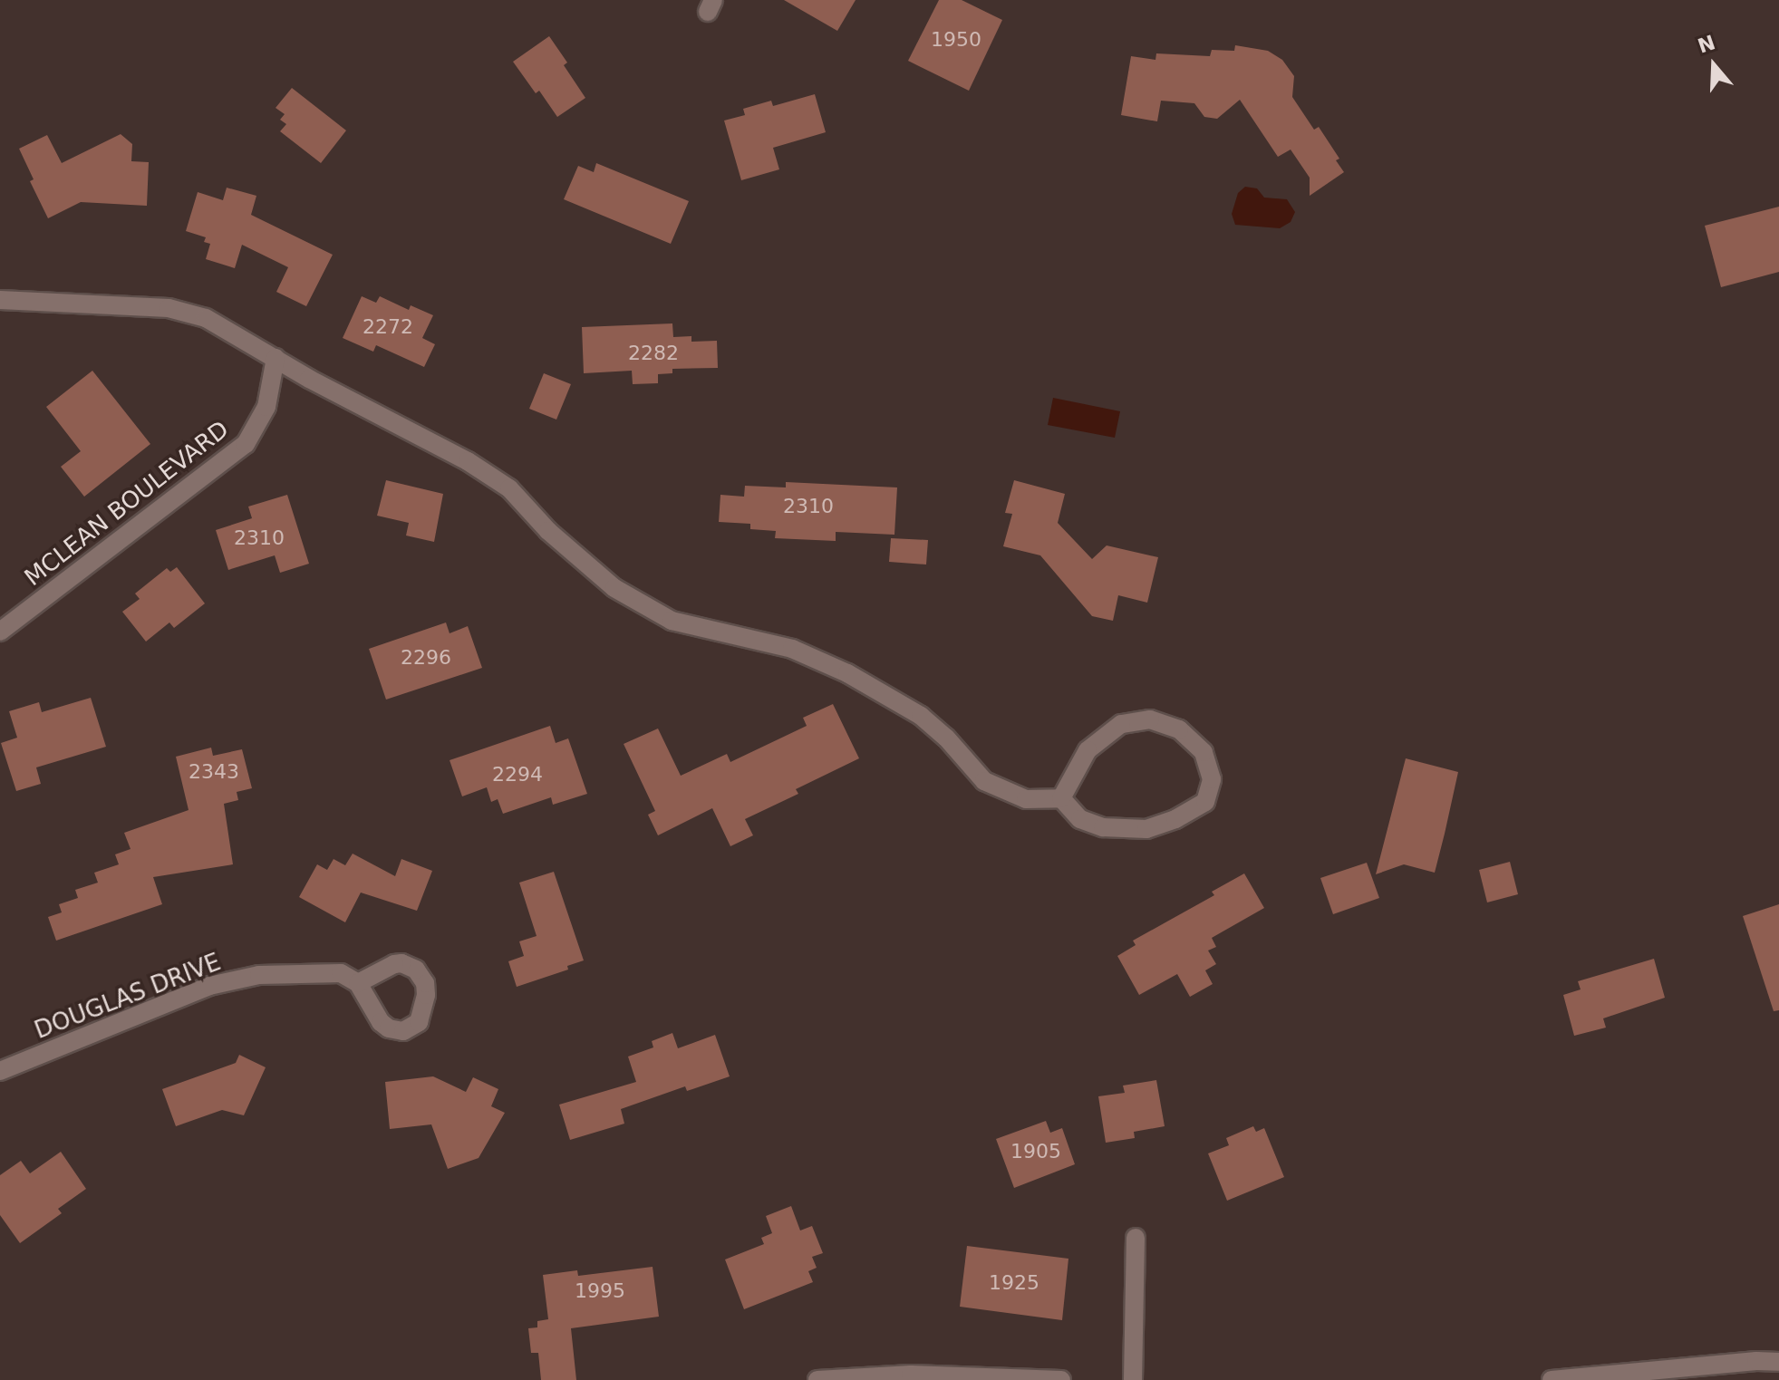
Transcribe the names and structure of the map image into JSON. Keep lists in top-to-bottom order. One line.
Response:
{"streets":{"street":["MCLEAN BOULEVARD","DOUGLAS DRIVE"]},"house_numbers":["1950","2272","2282","2310","2310","2296","2343","2294","1905","1925","1995"],"north":"top"}
